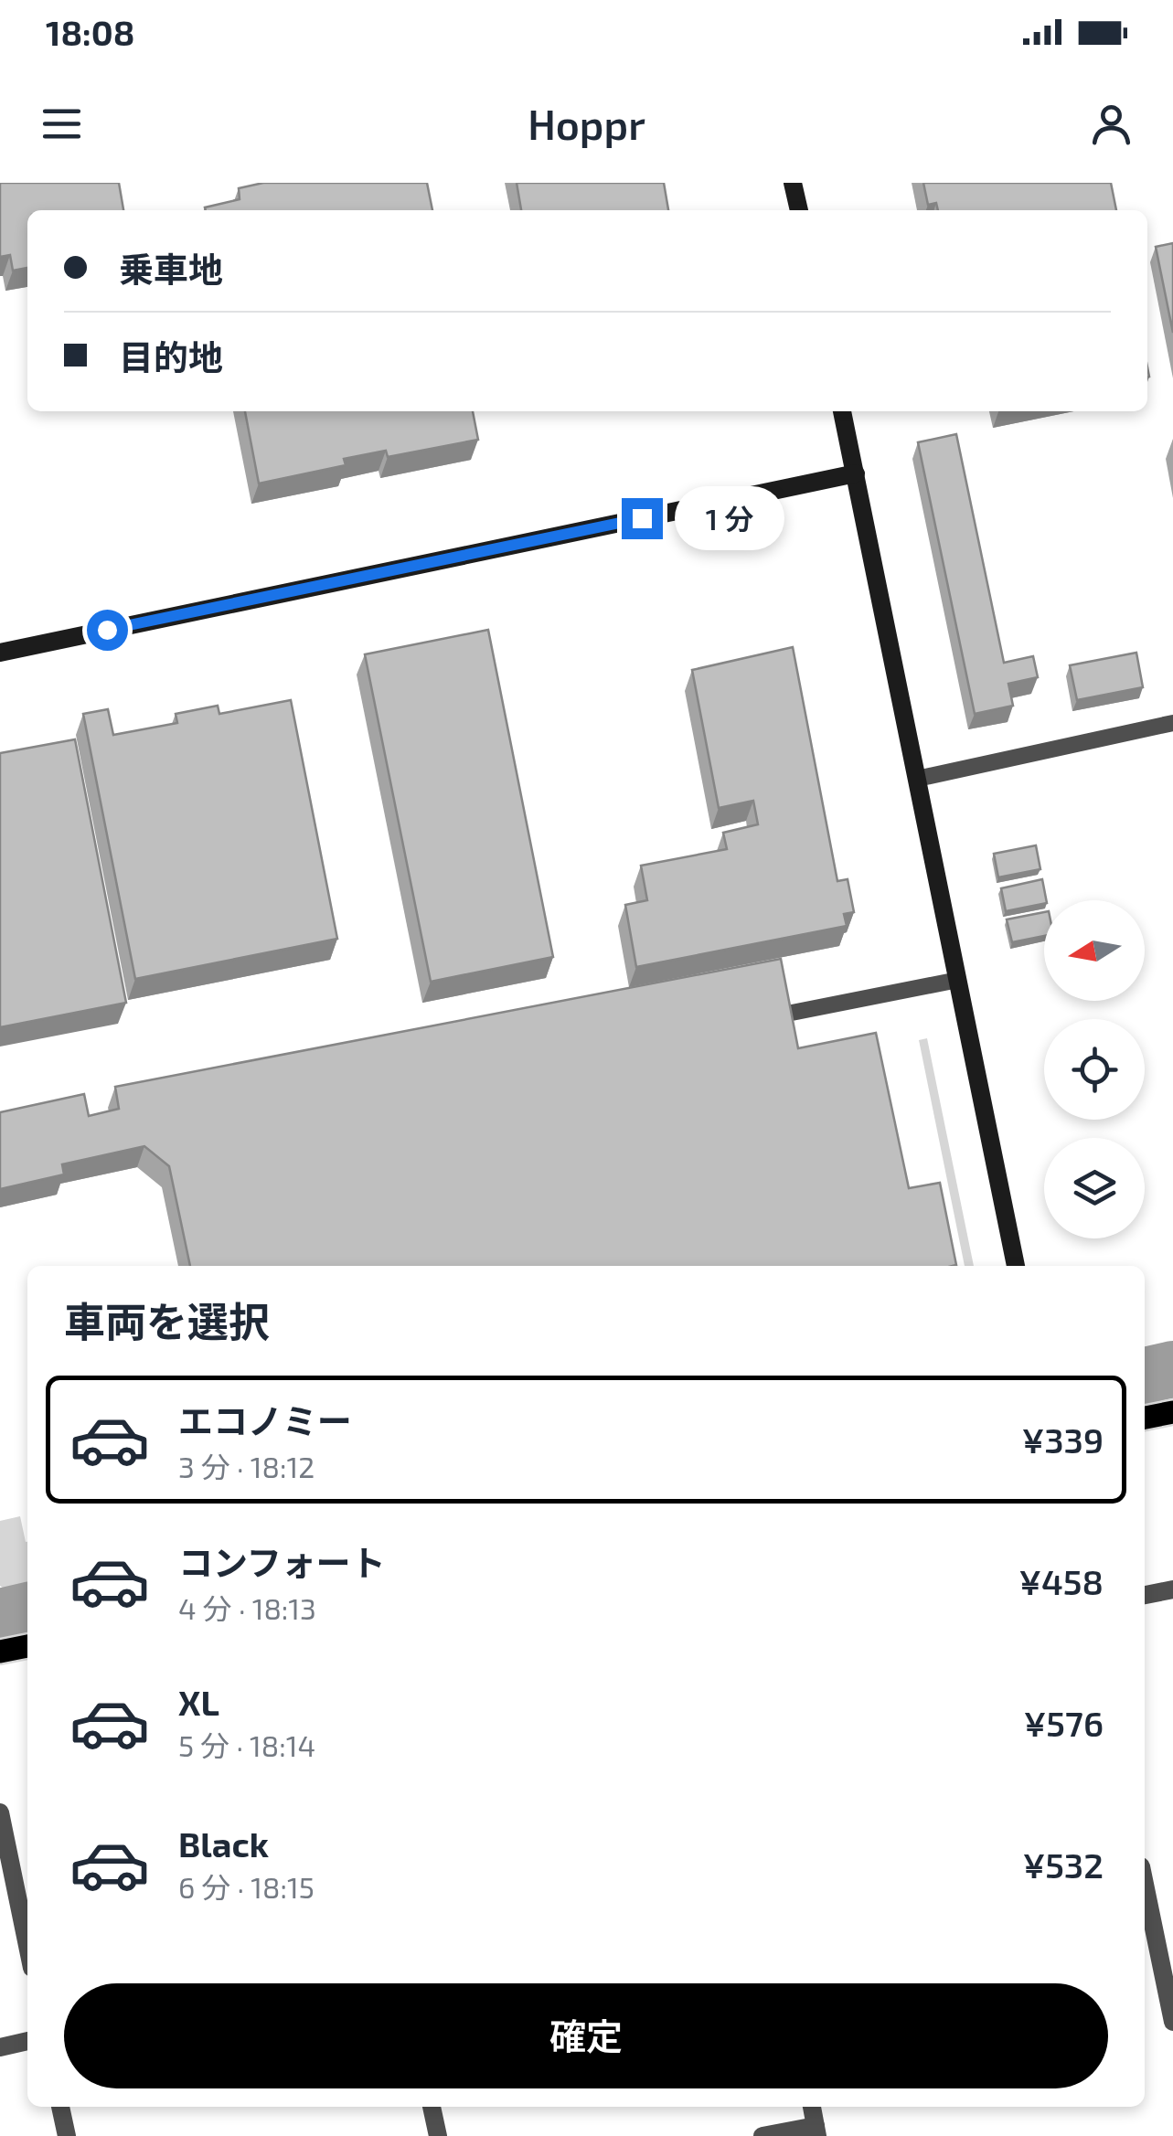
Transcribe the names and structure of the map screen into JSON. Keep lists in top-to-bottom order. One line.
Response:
{"north":"left","page":{"status":"18:08","header":"Hoppr","banner":["乗車地","目的地"],"bubble":"1 分","heading":"車両を選択","list":[{"name":"エコノミー","note":"3 分 · 18:12","value":"¥339"},{"name":"コンフォート","note":"4 分 · 18:13","value":"¥458"},{"name":"XL","note":"5 分 · 18:14","value":"¥576"},{"name":"Black","note":"6 分 · 18:15","value":"¥532"}],"buttons":"確定"}}
